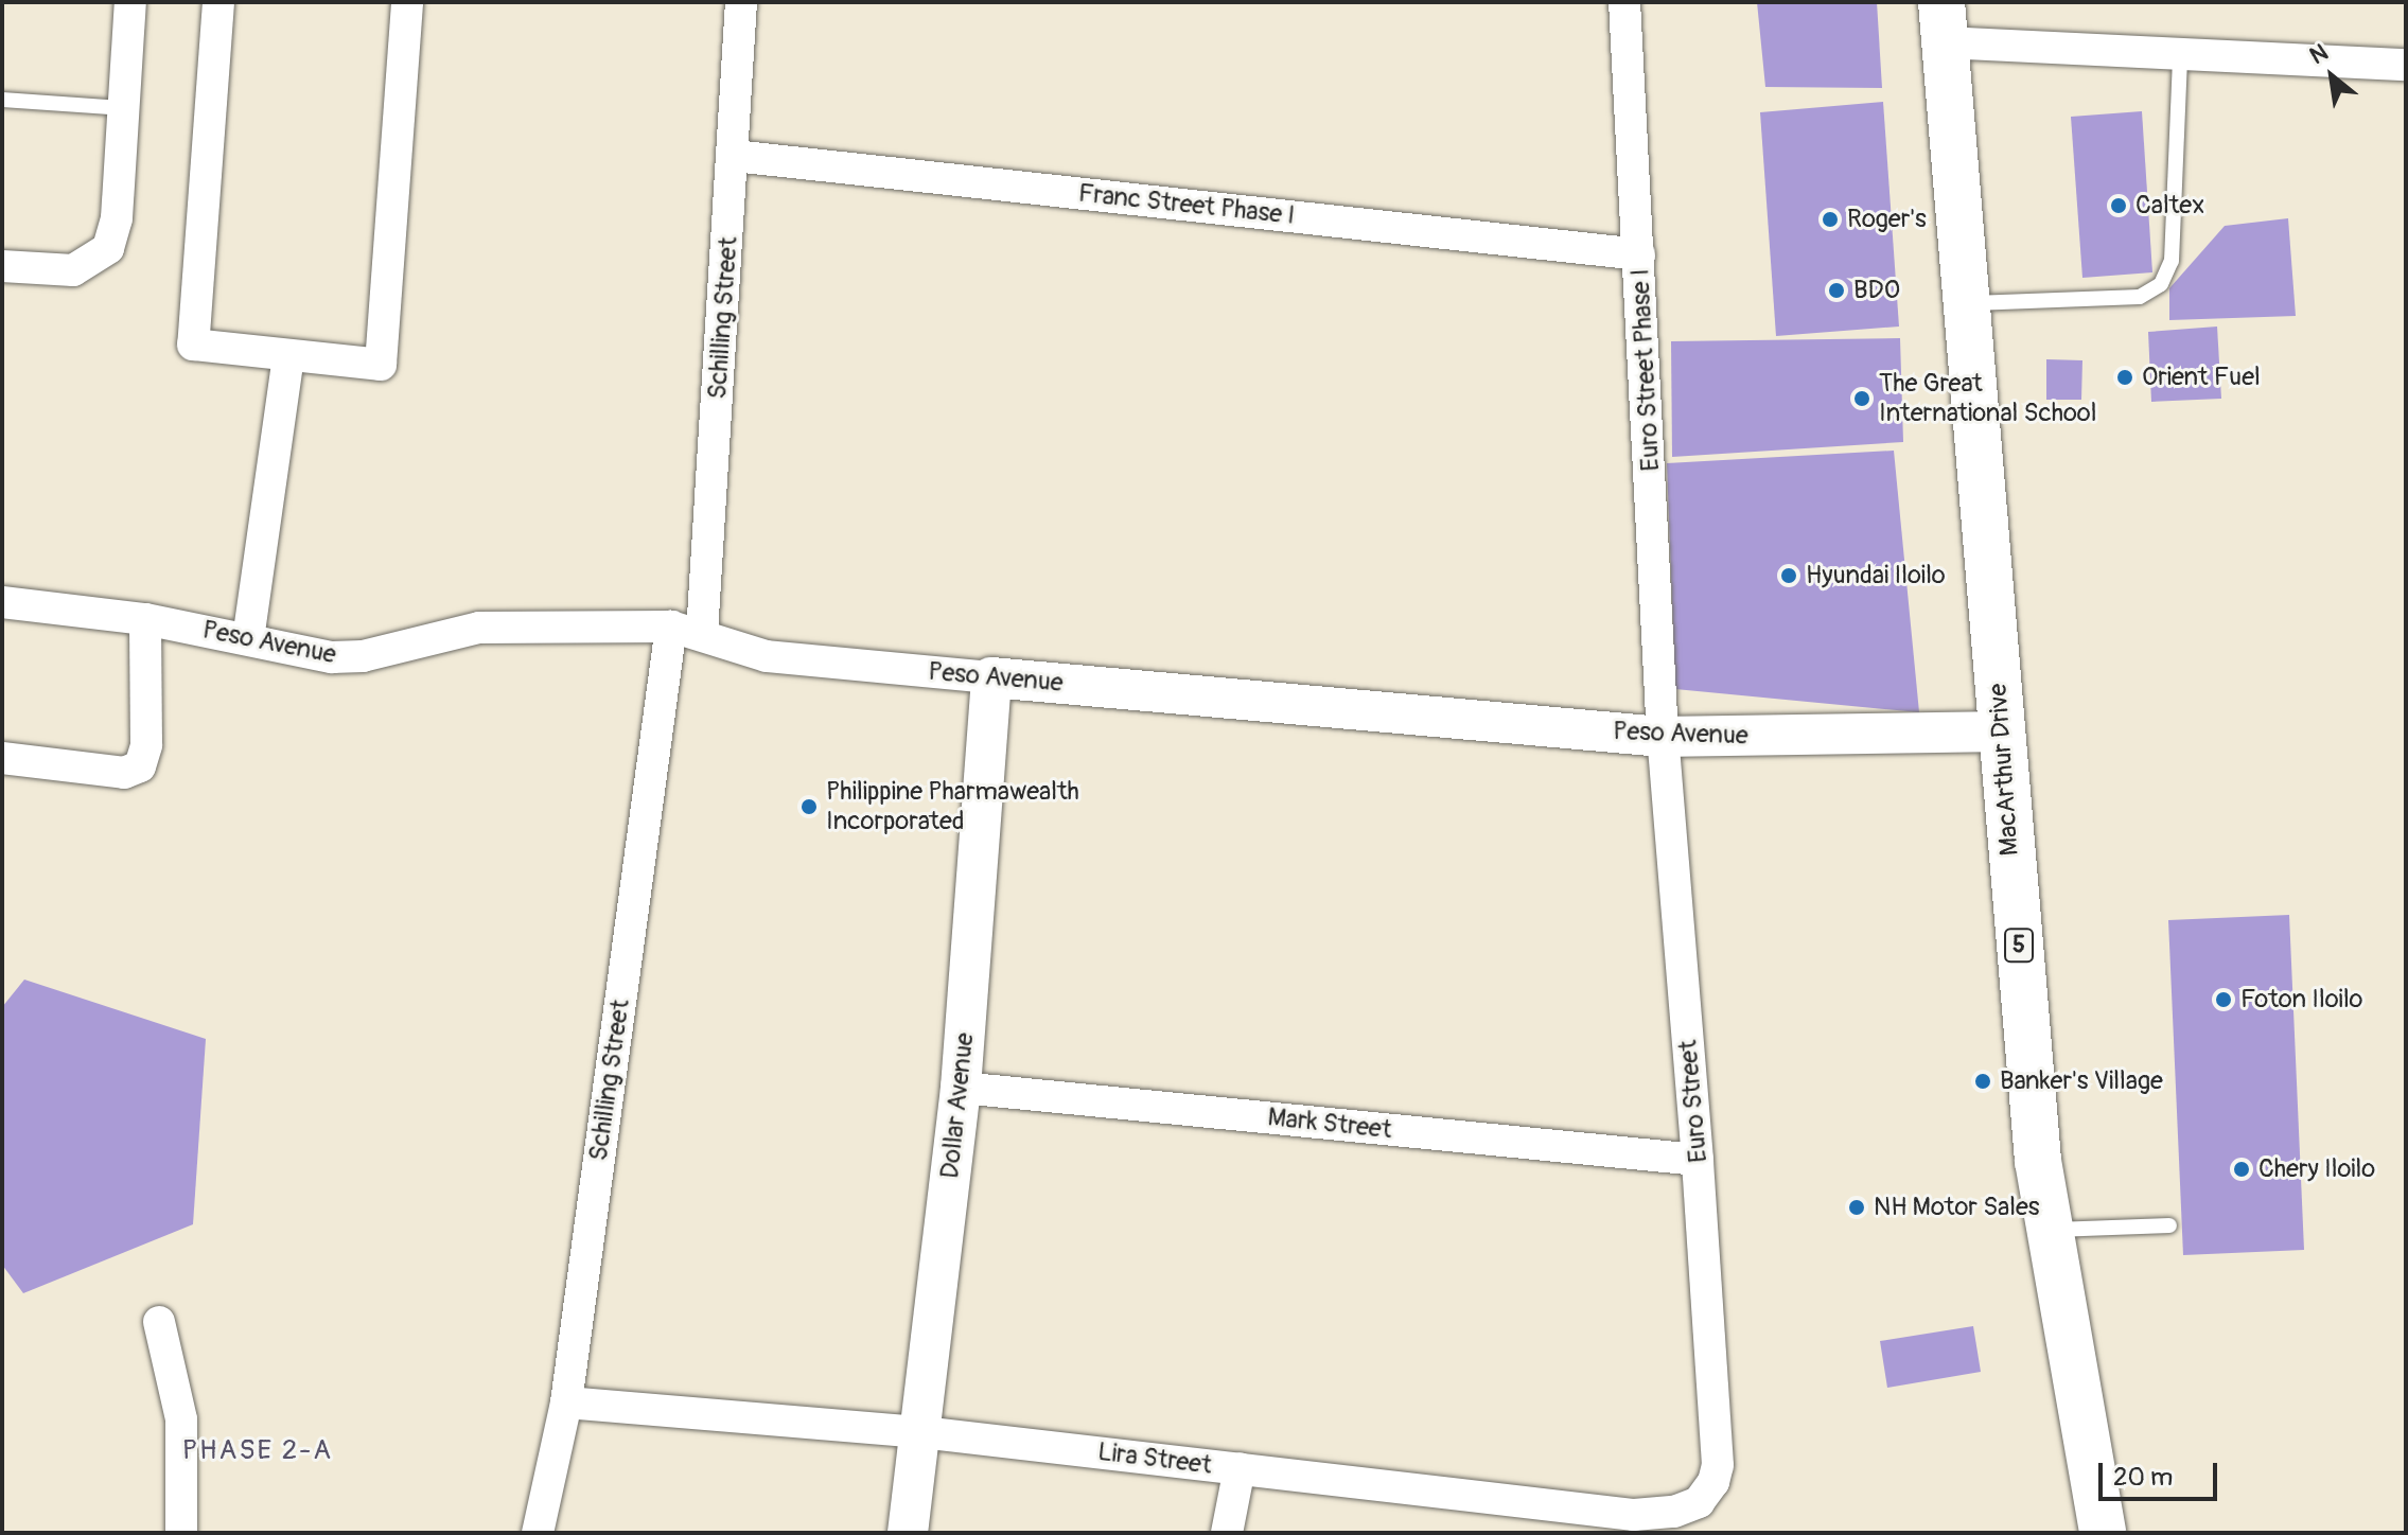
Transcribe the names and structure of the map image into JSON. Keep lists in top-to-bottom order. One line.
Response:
{"streets":{"main road":["MacArthur Drive","5"],"street":["Franc Street Phase I","Schilling Street","Euro Street Phase I","Peso Avenue","Euro Street","Dollar Avenue","Mark Street","Lira Street"]},"crossings":[["Franc Street Phase I","Schilling Street"],["Franc Street Phase I","Euro Street Phase I"],["Schilling Street","Peso Avenue"],["Schilling Street","Lira Street"],["Euro Street Phase I","Peso Avenue"],["Euro Street Phase I","Euro Street"],["Peso Avenue","MacArthur Drive"],["Peso Avenue","Euro Street"],["Peso Avenue","Dollar Avenue"],["Euro Street","Mark Street"],["Euro Street","Lira Street"],["Dollar Avenue","Mark Street"],["Dollar Avenue","Lira Street"]],"districts":["PHASE 2-A"],"places":["Caltex","Roger's","BDO","Orient Fuel","The Great International School","Hyundai Iloilo","Philippine Pharmawealth Incorporated","Foton Iloilo","Banker's Village","Chery Iloilo","NH Motor Sales"],"scale_bar":"20 m","north":"top left"}
